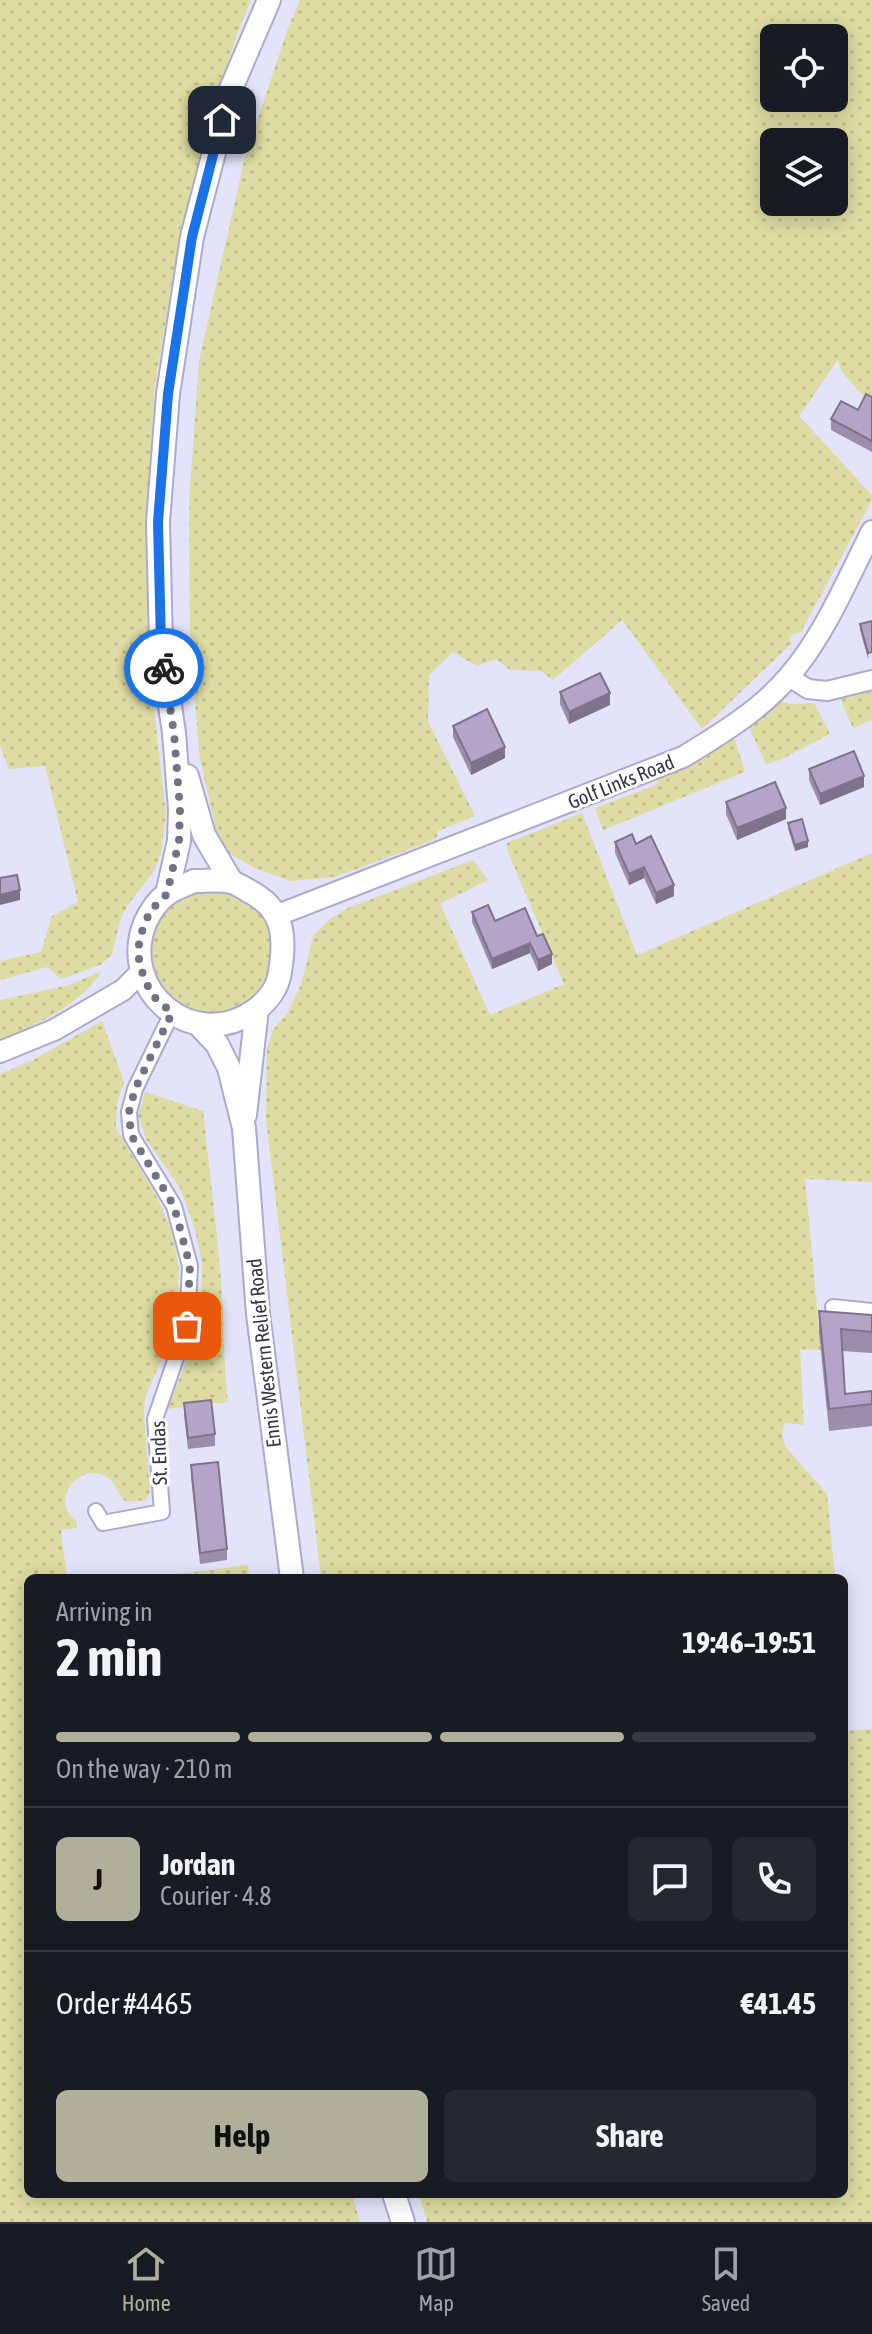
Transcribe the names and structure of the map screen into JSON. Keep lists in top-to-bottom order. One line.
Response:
{"streets":{"main road":["Golf Links Road","Ennis Western Relief Road"],"street":["St. Endas"]},"crossings":[["Golf Links Road","Ennis Western Relief Road"],["Golf Links Road","St. Endas"],["Ennis Western Relief Road","St. Endas"]],"page":{"heading":["2 min","Arriving in","19:46–19:51"],"panel":["Jordan","Courier · 4.8","Order #4465","€41.45"],"bar":"On the way · 210 m","round":"J","buttons":["Help","Share"],"tabs":["Home","Map","Saved"]}}
